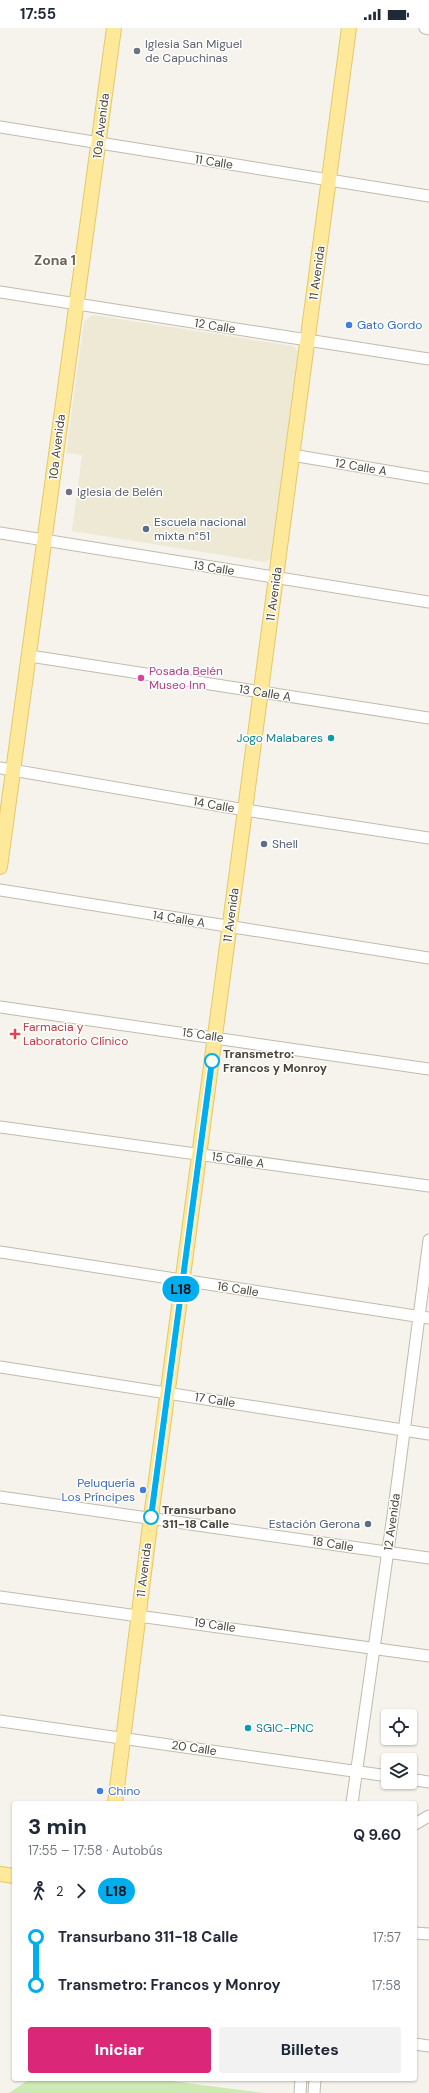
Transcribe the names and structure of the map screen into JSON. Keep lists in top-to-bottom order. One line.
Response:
{"streets":{"main road":["10a Avenida","11 Avenida"],"street":["11 Calle","12 Calle","12 Calle A","13 Calle","13 Calle A","14 Calle","14 Calle A","15 Calle","15 Calle A","16 Calle","17 Calle","12 Avenida","18 Calle","19 Calle","20 Calle"]},"crossings":[["10a Avenida","11 Calle"],["10a Avenida","12 Calle"],["10a Avenida","13 Calle"],["10a Avenida","13 Calle A"],["10a Avenida","14 Calle"],["11 Calle","11 Avenida"],["11 Avenida","12 Calle"],["11 Avenida","12 Calle A"],["11 Avenida","13 Calle"],["11 Avenida","13 Calle A"],["11 Avenida","14 Calle"],["11 Avenida","14 Calle A"],["11 Avenida","15 Calle"],["11 Avenida","15 Calle A"],["11 Avenida","16 Calle"],["11 Avenida","17 Calle"],["11 Avenida","18 Calle"],["11 Avenida","19 Calle"],["11 Avenida","20 Calle"],["16 Calle","12 Avenida"],["17 Calle","12 Avenida"],["12 Avenida","18 Calle"],["12 Avenida","19 Calle"],["12 Avenida","20 Calle"]],"districts":["Zona 1"],"places":{"other":["Iglesia San Miguel de Capuchinas","Gato Gordo","Iglesia de Belén","Escuela nacional mixta n°51","Posada Belén Museo Inn","Jogo Malabares","Shell","Transmetro: Francos y Monroy","Peluquería Los Príncipes","Transurbano 311-18 Calle","Estación Gerona","SGIC-PNC","Chino"],"health":["Farmacia y Laboratorio Clínico"]},"lines":["bus line L18"],"page":{"status":"17:55","on_map":"L18","heading":["3 min","17:55 – 17:58 · Autobús","Q 9.60"],"legs":["2","L18"],"list":[{"name":"Transurbano 311-18 Calle","value":"17:57"},{"name":"Transmetro: Francos y Monroy","value":"17:58"}],"buttons":["Iniciar","Billetes"]}}
